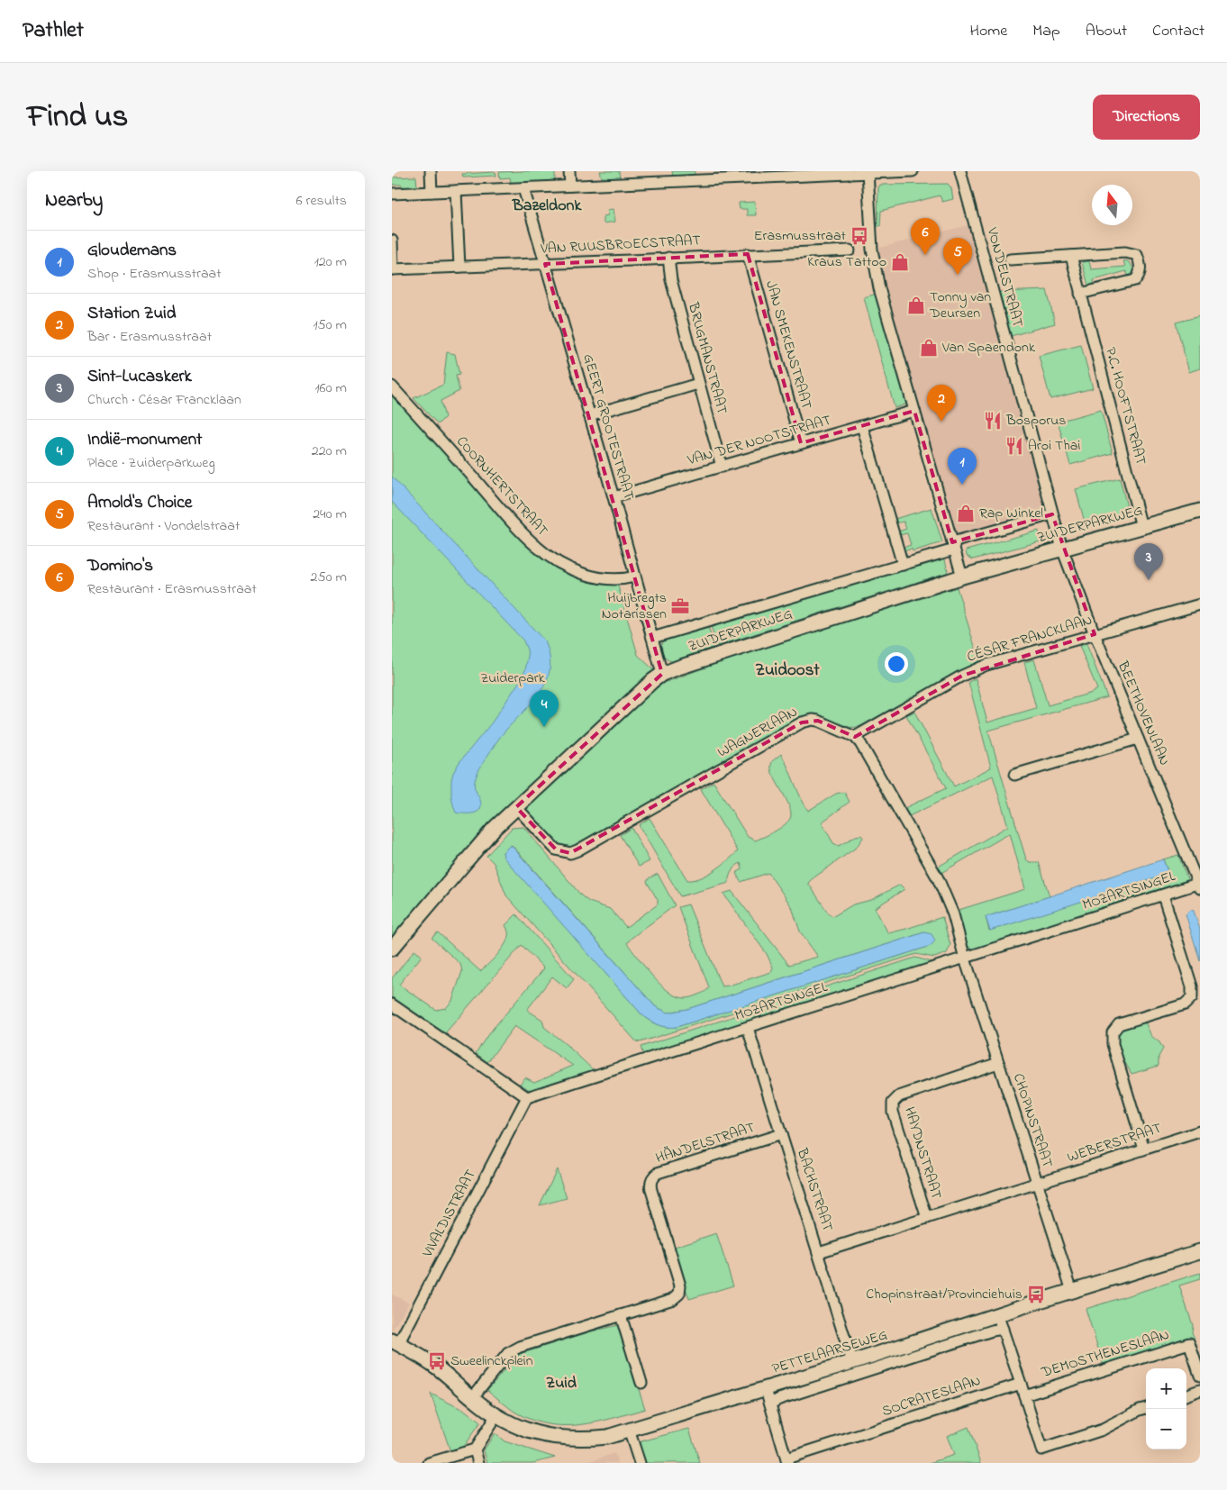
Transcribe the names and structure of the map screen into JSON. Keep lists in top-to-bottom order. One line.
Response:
{"streets":{"street":["VAN RUUSBROECSTRAAT","VONDELSTRAAT","JAN SMEKENSTRAAT","BRUGMANSTRAAT","P.C. HOOFTSTRAAT","GEERT GROOTESTRAAT","VAN DER NOOTSTRAAT","COORNHERTSTRAAT","ZUIDERPARKWEG","CÉSAR FRANCKLAAN","BEETHOVENLAAN","WAGNERLAAN","MOZARTSINGEL","CHOPINSTRAAT","HÄNDELSTRAAT","WEBERSTRAAT","HAYDNSTRAAT","BACHSTRAAT","VIVALDISTRAAT","PETTELAARSEWEG","DEMOSTHENESLAAN","SOCRATESLAAN"]},"crossings":[["VAN RUUSBROECSTRAAT","JAN SMEKENSTRAAT"],["VAN RUUSBROECSTRAAT","BRUGMANSTRAAT"],["VAN RUUSBROECSTRAAT","GEERT GROOTESTRAAT"],["VONDELSTRAAT","ZUIDERPARKWEG"],["VONDELSTRAAT","BEETHOVENLAAN"],["JAN SMEKENSTRAAT","VAN DER NOOTSTRAAT"],["BRUGMANSTRAAT","VAN DER NOOTSTRAAT"],["P.C. HOOFTSTRAAT","ZUIDERPARKWEG"],["GEERT GROOTESTRAAT","VAN DER NOOTSTRAAT"],["GEERT GROOTESTRAAT","COORNHERTSTRAAT"],["GEERT GROOTESTRAAT","ZUIDERPARKWEG"],["ZUIDERPARKWEG","BEETHOVENLAAN"],["ZUIDERPARKWEG","WAGNERLAAN"],["CÉSAR FRANCKLAAN","BEETHOVENLAAN"],["CÉSAR FRANCKLAAN","WAGNERLAAN"],["BEETHOVENLAAN","MOZARTSINGEL"],["MOZARTSINGEL","CHOPINSTRAAT"],["MOZARTSINGEL","BACHSTRAAT"],["MOZARTSINGEL","VIVALDISTRAAT"],["CHOPINSTRAAT","WEBERSTRAAT"],["CHOPINSTRAAT","HAYDNSTRAAT"],["CHOPINSTRAAT","PETTELAARSEWEG"],["HÄNDELSTRAAT","BACHSTRAAT"],["WEBERSTRAAT","HAYDNSTRAAT"],["WEBERSTRAAT","BACHSTRAAT"],["BACHSTRAAT","PETTELAARSEWEG"],["VIVALDISTRAAT","PETTELAARSEWEG"]],"districts":["Bazeldonk","Zuidoost","Zuid"],"parks":["Zuiderpark"],"places":{"bus stop":["Erasmusstraat","Chopinstraat/Provinciehuis","Sweelinckplein"],"shop":["Kraus Tattoo","Tonny van Deursen","Van Spaendonk","Rap Winkel"],"restaurant":["Bosporus","Aroi Thai"],"office":["Huijbregts Notarissen"]},"north":"top","page":{"header":"Pathlet","nav":["Home","Map","About","Contact"],"title":"Find us","buttons":"Directions","heading":["Nearby","6 results"],"pins":["6","5","2","1","3","4"],"list":[{"mark":"1","name":"Gloudemans","note":"Shop · Erasmusstraat","value":"120 m"},{"mark":"2","name":"Station Zuid","note":"Bar · Erasmusstraat","value":"150 m"},{"mark":"3","name":"Sint-Lucaskerk","note":"Church · César Francklaan","value":"160 m"},{"mark":"4","name":"Indië-monument","note":"Place · Zuiderparkweg","value":"220 m"},{"mark":"5","name":"Arnold's Choice","note":"Restaurant · Vondelstraat","value":"240 m"},{"mark":"6","name":"Domino's","note":"Restaurant · Erasmusstraat","value":"250 m"}],"map_buttons":["+","−"]}}
